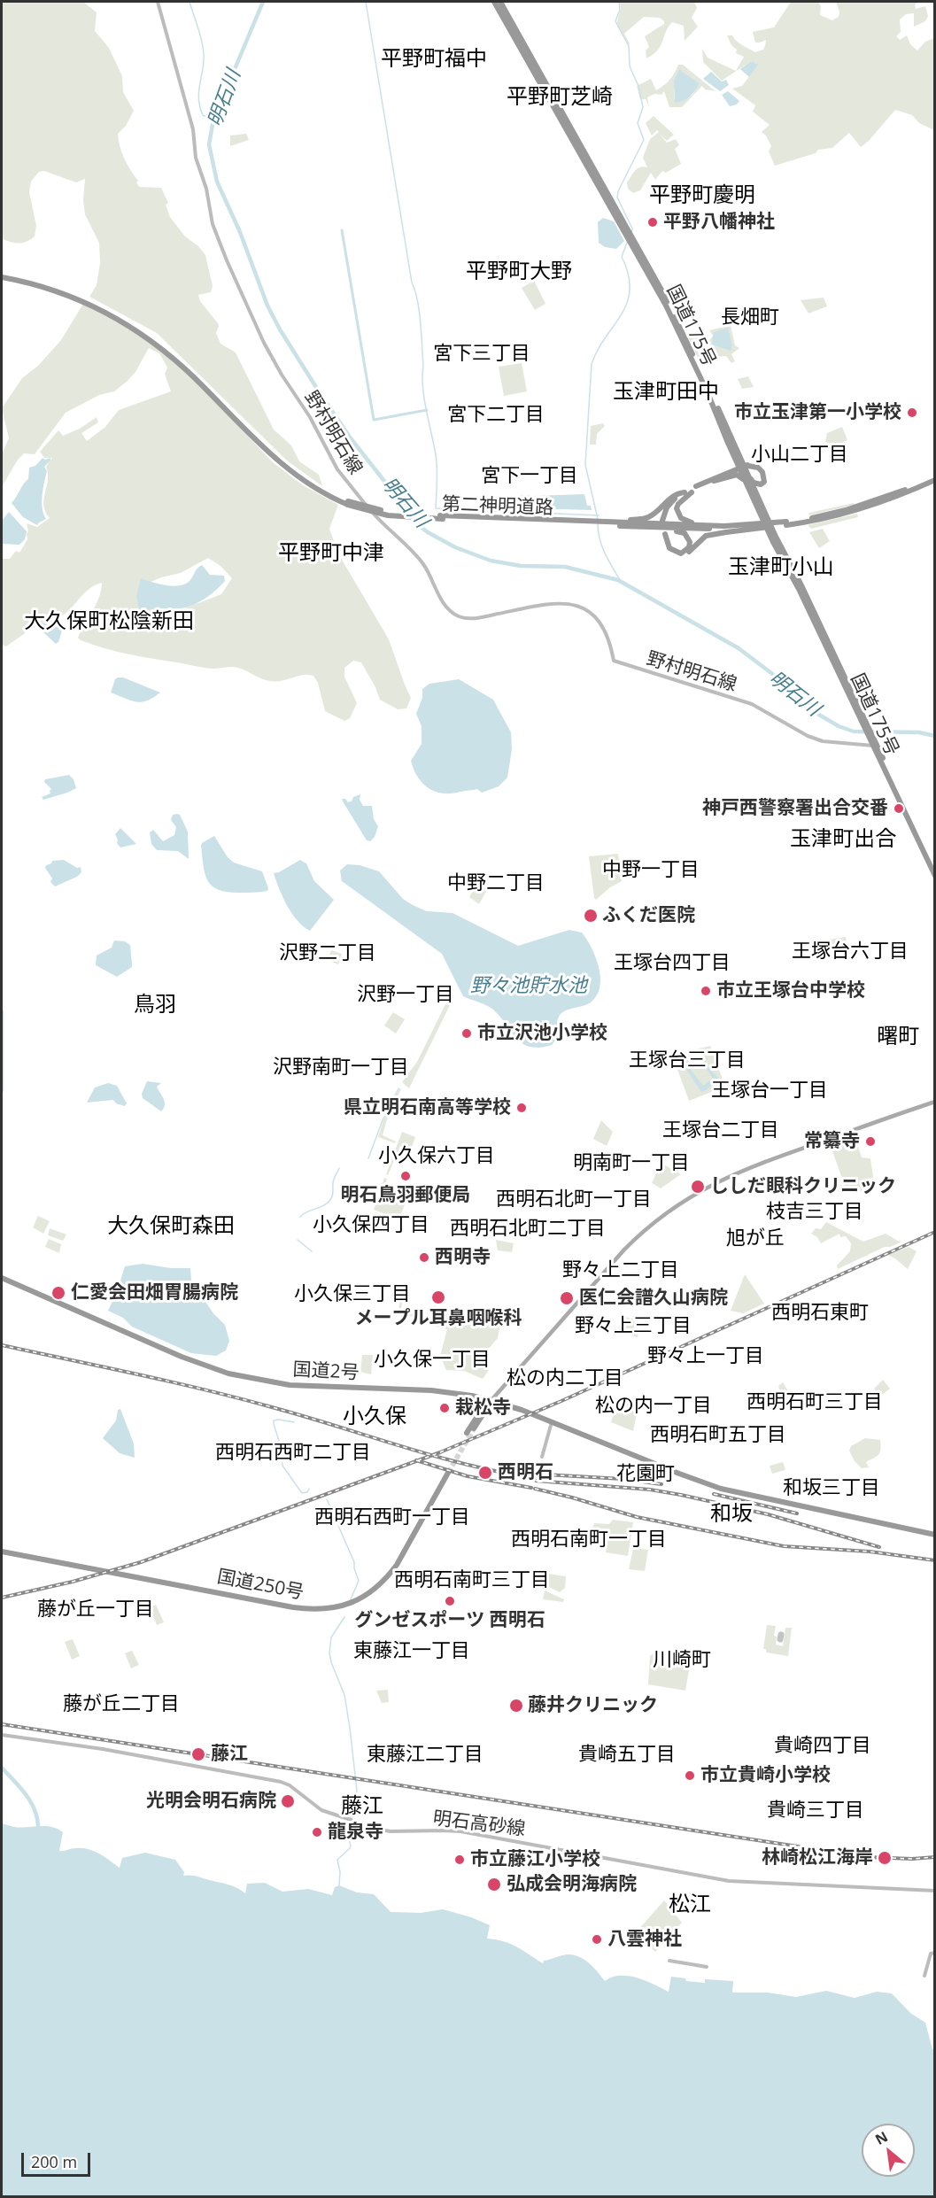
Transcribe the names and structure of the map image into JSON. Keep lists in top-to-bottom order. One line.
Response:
{"streets":{"highway":["国道175号","第二神明道路","国道2号","国道250号"],"main road":["野村明石線","明石高砂線"]},"crossings":[["国道175号","野村明石線"]],"districts":["平野町福中","平野町芝崎","平野町慶明","平野町大野","長畑町","宮下三丁目","玉津町田中","宮下二丁目","小山二丁目","宮下一丁目","平野町中津","玉津町小山","大久保町松陰新田","玉津町出合","中野一丁目","中野二丁目","王塚台六丁目","沢野二丁目","王塚台四丁目","沢野一丁目","鳥羽","曙町","王塚台三丁目","沢野南町一丁目","王塚台一丁目","王塚台二丁目","小久保六丁目","明南町一丁目","西明石北町一丁目","枝吉三丁目","小久保四丁目","大久保町森田","西明石北町二丁目","旭が丘","野々上二丁目","小久保三丁目","西明石東町","野々上三丁目","野々上一丁目","小久保一丁目","松の内二丁目","西明石町三丁目","松の内一丁目","小久保","西明石町五丁目","西明石西町二丁目","花園町","和坂三丁目","和坂","西明石西町一丁目","西明石南町一丁目","西明石南町三丁目","藤が丘一丁目","東藤江一丁目","川崎町","藤が丘二丁目","貴崎四丁目","東藤江二丁目","貴崎五丁目","藤江","貴崎三丁目","松江"],"water":["明石川","野々池貯水池"],"places":["平野八幡神社","市立玉津第一小学校","神戸西警察署出合交番","ふくだ医院","市立王塚台中学校","市立沢池小学校","県立明石南高等学校","常纂寺","明石鳥羽郵便局","ししだ眼科クリニック","西明寺","仁愛会田畑胃腸病院","メープル耳鼻咽喉科","医仁会譜久山病院","栽松寺","西明石","グンゼスポーツ 西明石","藤井クリニック","藤江","市立貴崎小学校","光明会明石病院","龍泉寺","林崎松江海岸","市立藤江小学校","弘成会明海病院","八雲神社"],"scale_bar":"200 m","north":"top left"}
